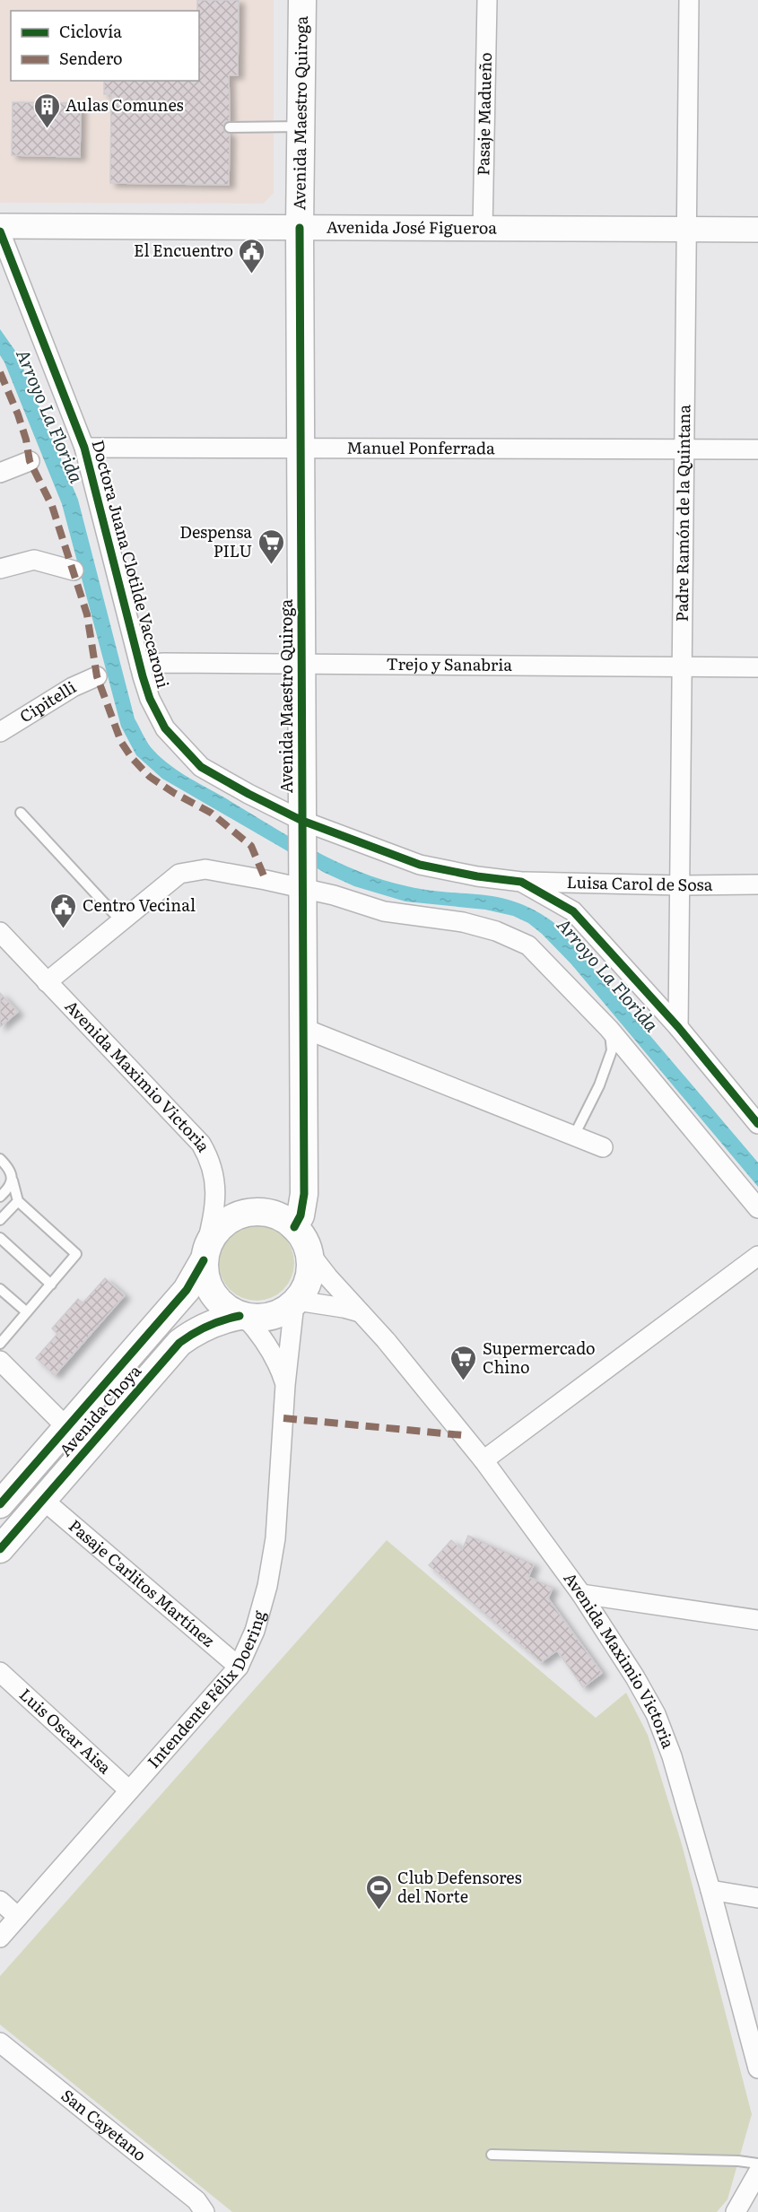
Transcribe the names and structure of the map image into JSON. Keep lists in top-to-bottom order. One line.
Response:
{"streets":{"main road":["Avenida Maestro Quiroga","Avenida Choya"],"street":["Pasaje Madueño","Avenida José Figueroa","Manuel Ponferrada","Padre Ramón de la Quintana","Doctora Juana Clotilde Vaccaroni","Trejo y Sanabria","Cipitelli","Luisa Carol de Sosa","Avenida Maximio Victoria","Pasaje Carlitos Martínez","Intendente Félix Doering","Luis Oscar Aisa","San Cayetano"]},"crossings":[["Avenida Maestro Quiroga","Avenida José Figueroa"],["Avenida Maestro Quiroga","Manuel Ponferrada"],["Avenida Maestro Quiroga","Doctora Juana Clotilde Vaccaroni"],["Avenida Maestro Quiroga","Trejo y Sanabria"],["Avenida Maestro Quiroga","Avenida Maximio Victoria"],["Avenida Maestro Quiroga","Avenida Choya"],["Avenida Maestro Quiroga","Intendente Félix Doering"],["Pasaje Madueño","Avenida José Figueroa"],["Avenida José Figueroa","Padre Ramón de la Quintana"],["Manuel Ponferrada","Padre Ramón de la Quintana"],["Manuel Ponferrada","Doctora Juana Clotilde Vaccaroni"],["Padre Ramón de la Quintana","Doctora Juana Clotilde Vaccaroni"],["Padre Ramón de la Quintana","Trejo y Sanabria"],["Padre Ramón de la Quintana","Luisa Carol de Sosa"],["Doctora Juana Clotilde Vaccaroni","Trejo y Sanabria"],["Doctora Juana Clotilde Vaccaroni","Luisa Carol de Sosa"],["Avenida Maximio Victoria","Avenida Choya"],["Avenida Maximio Victoria","Intendente Félix Doering"],["Avenida Choya","Pasaje Carlitos Martínez"],["Avenida Choya","Intendente Félix Doering"],["Pasaje Carlitos Martínez","Intendente Félix Doering"],["Intendente Félix Doering","Luis Oscar Aisa"]],"water":["Arroyo La Florida"],"places":{"building":["Aulas Comunes"],"public building":["El Encuentro","Centro Vecinal"],"supermarket":["Despensa PILU","Supermercado Chino"],"sports":["Club Defensores del Norte"]},"legend":["Ciclovía","Sendero"]}
